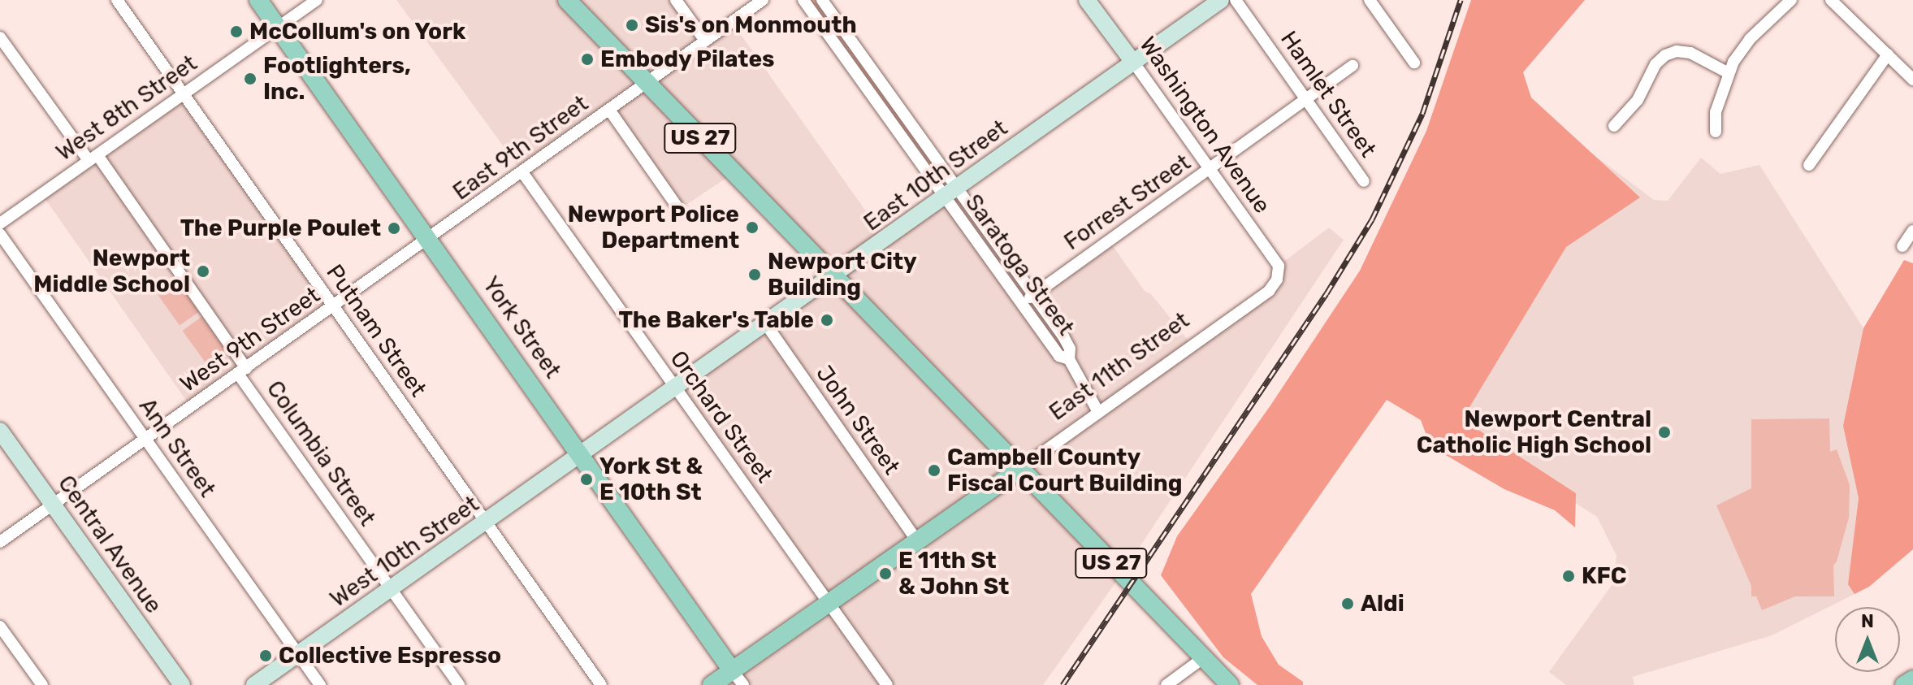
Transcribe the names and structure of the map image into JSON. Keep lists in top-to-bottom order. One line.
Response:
{"streets":{"main road":["US 27","York Street","East 11th Street"],"street":["Hamlet Street","West 8th Street","Washington Avenue","East 9th Street","East 10th Street","Forrest Street","Saratoga Street","Putnam Street","West 9th Street","Orchard Street","John Street","Ann Street","Columbia Street","Central Avenue","West 10th Street"]},"crossings":[["Hamlet Street","Forrest Street"],["West 8th Street","York Street"],["West 8th Street","Putnam Street"],["West 8th Street","Columbia Street"],["Washington Avenue","East 10th Street"],["Washington Avenue","Forrest Street"],["Washington Avenue","East 11th Street"],["US 27","East 9th Street"],["US 27","East 10th Street"],["US 27","East 11th Street"],["East 9th Street","York Street"],["East 9th Street","West 9th Street"],["East 9th Street","Orchard Street"],["East 10th Street","Saratoga Street"],["East 10th Street","York Street"],["East 10th Street","Orchard Street"],["East 10th Street","John Street"],["East 10th Street","West 10th Street"],["Forrest Street","Saratoga Street"],["Saratoga Street","East 11th Street"],["York Street","West 9th Street"],["York Street","East 11th Street"],["York Street","West 10th Street"],["Putnam Street","West 9th Street"],["Putnam Street","West 10th Street"],["West 9th Street","Ann Street"],["West 9th Street","Columbia Street"],["West 9th Street","Central Avenue"],["East 11th Street","Orchard Street"],["East 11th Street","John Street"],["Ann Street","West 10th Street"],["Columbia Street","West 10th Street"]],"places":["Sis's on Monmouth","McCollum's on York","Embody Pilates","Footlighters, Inc.","Newport Police Department","The Purple Poulet","Newport Middle School","Newport City Building","The Baker's Table","Newport Central Catholic High School","Campbell County Fiscal Court Building","York St & E 10th St","E 11th St & John St","KFC","Aldi","Collective Espresso"],"north":"top"}
